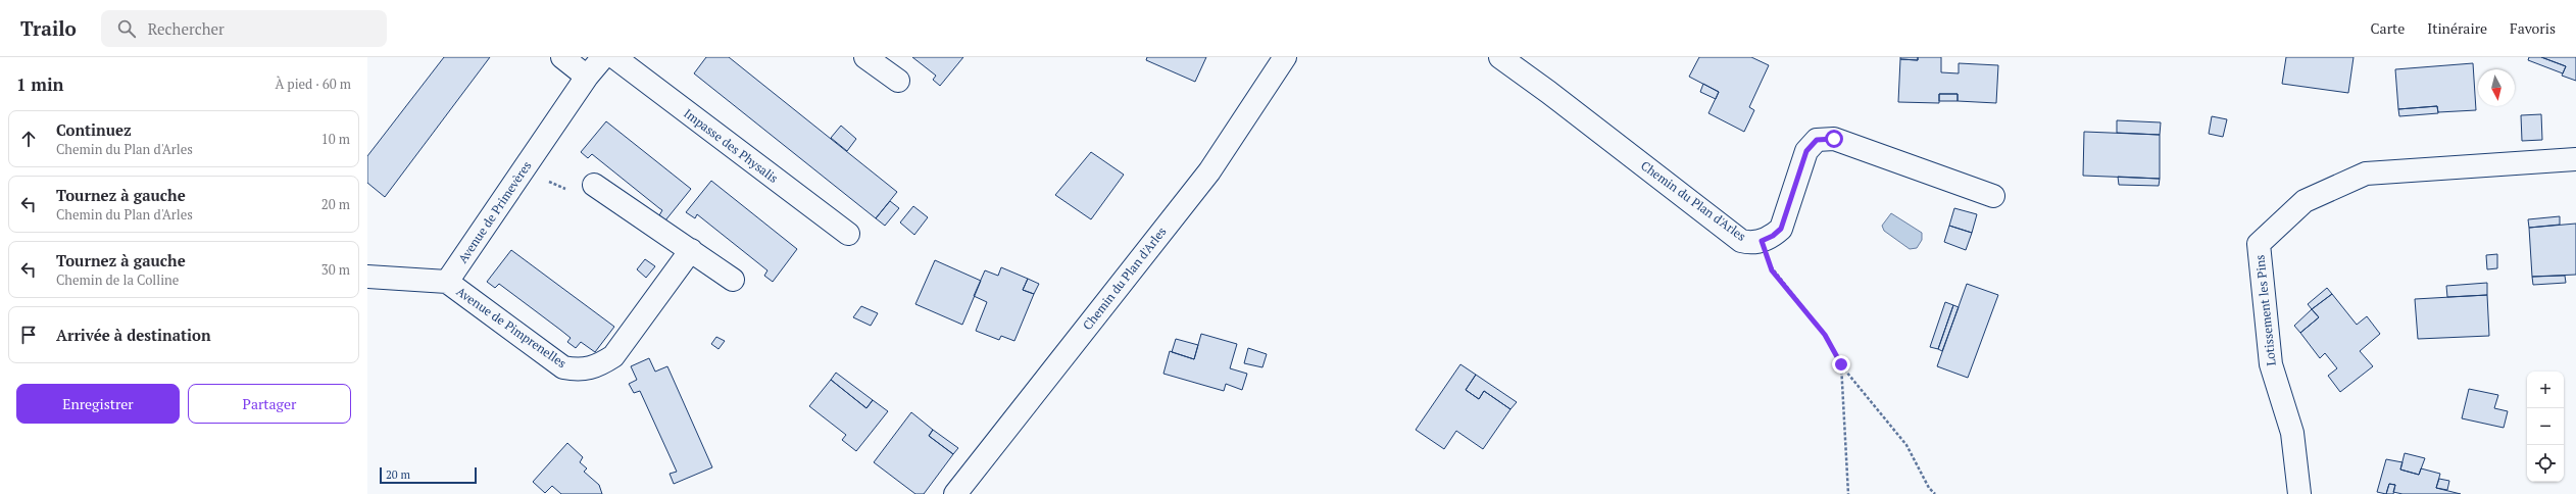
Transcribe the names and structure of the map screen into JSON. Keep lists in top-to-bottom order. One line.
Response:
{"streets":{"street":["Impasse des Physalis","Chemin du Plan d'Arles","Avenue de Primevères","Lotissement les Pins","Avenue de Pimprenelles"]},"crossings":[["Avenue de Primevères","Avenue de Pimprenelles"]],"scale_bar":"20 m","north":"bottom","page":{"header":"Trailo","search":"Rechercher","nav":["Carte","Itinéraire","Favoris"],"heading":["1 min","À pied · 60 m"],"list":[["Continuez","Chemin du Plan d'Arles","10 m"],["Tournez à gauche","Chemin du Plan d'Arles","20 m"],["Tournez à gauche","Chemin de la Colline","30 m"],"Arrivée à destination"],"buttons":["Enregistrer","Partager"],"map_buttons":["+","−"],"scale":"20 m"}}
